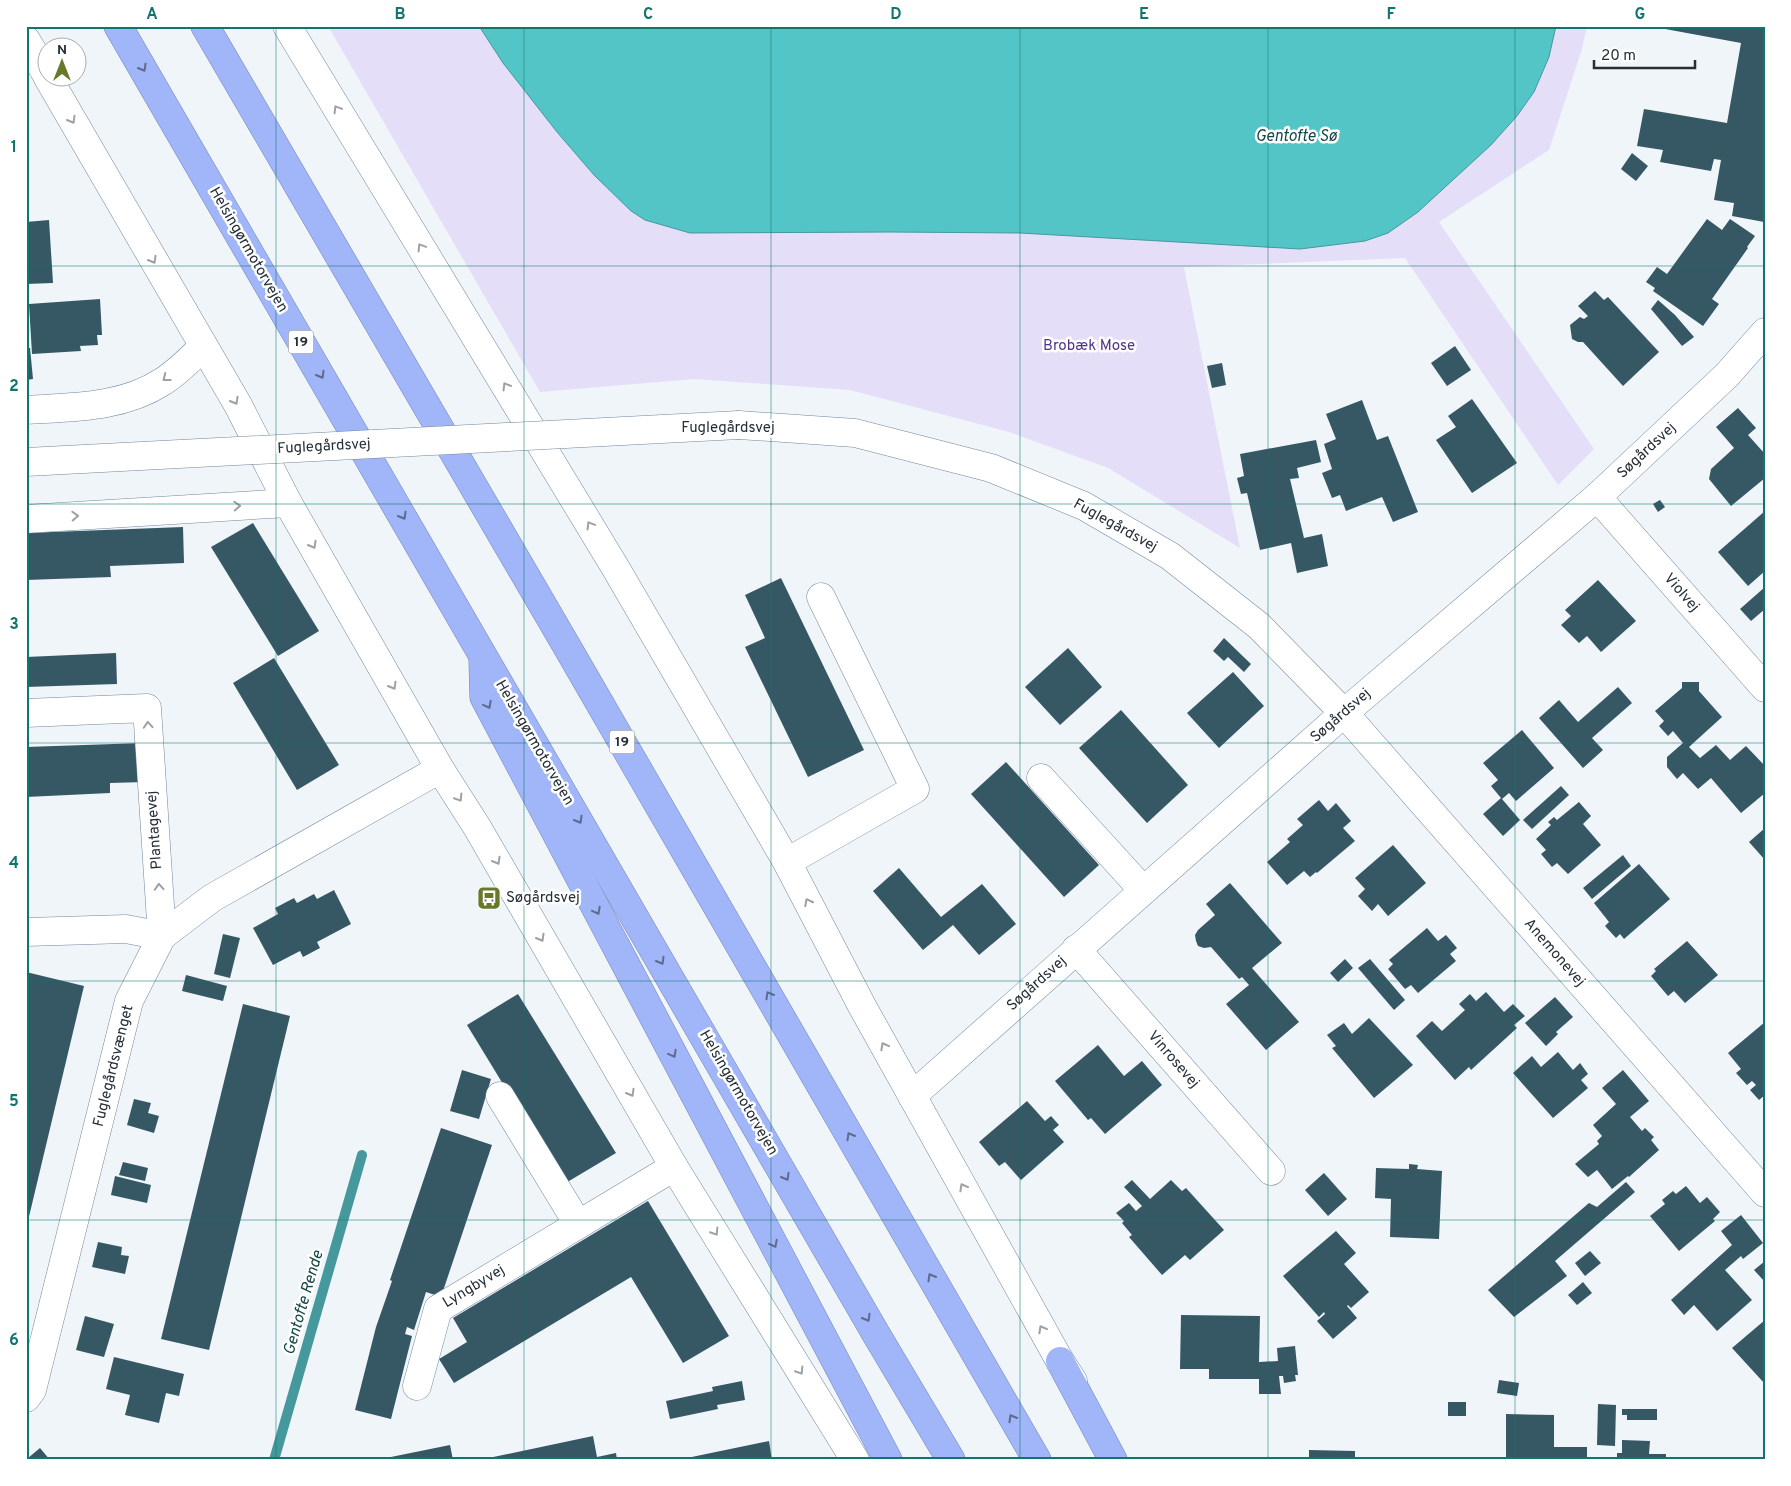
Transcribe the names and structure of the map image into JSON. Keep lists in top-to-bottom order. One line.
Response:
{"streets":{"highway":["Helsingørmotorvejen","19"],"street":["Fuglegårdsvej","Søgårdsvej","Violvej","Plantagevej","Anemonevej","Vinrosevej","Fuglegårdsvænget","Lyngbyvej"]},"crossings":[["Fuglegårdsvej","Søgårdsvej"],["Fuglegårdsvej","Anemonevej"],["Søgårdsvej","Violvej"],["Søgårdsvej","Anemonevej"],["Søgårdsvej","Vinrosevej"],["Plantagevej","Fuglegårdsvænget"]],"water":["Gentofte Sø","Gentofte Rende"],"parks":["Brobæk Mose"],"places":{"bus stop":["Søgårdsvej"]},"scale_bar":"20 m","north":"top","grid":{"columns":["A","B","C","D","E","F","G"],"rows":["1","2","3","4","5","6"]}}
